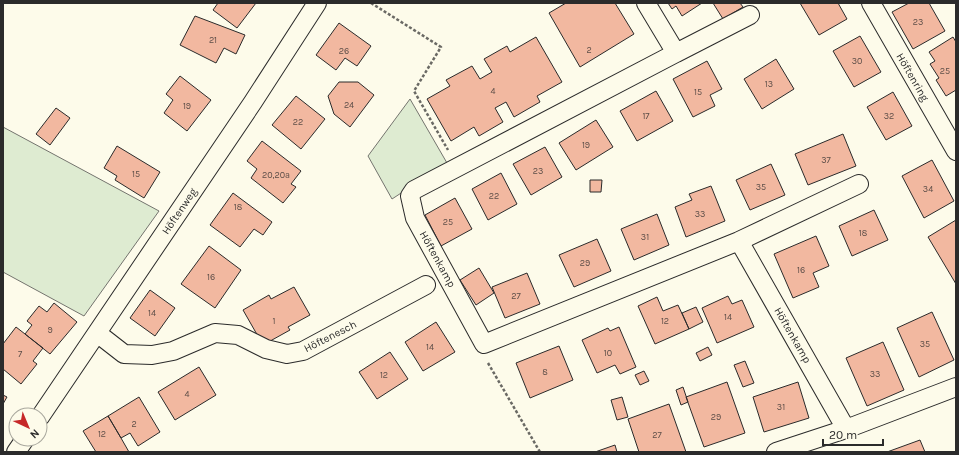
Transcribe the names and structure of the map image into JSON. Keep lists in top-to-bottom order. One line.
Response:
{"streets":{"street":["Höftenring","Höftenweg","Höftenkamp","Höftenesch"]},"crossings":[["Höftenweg","Höftenesch"]],"house_numbers":["23","21","2","26","30","25","13","4","15","24","19","17","32","22","19","37","23","15","20,20a","35","34","22","18","33","25","18","31","29","16","16","27","14","14","1","12","9","35","14","10","7","8","33","12","4","31","29","2","12","27"],"scale_bar":"20 m","north":"bottom right"}
